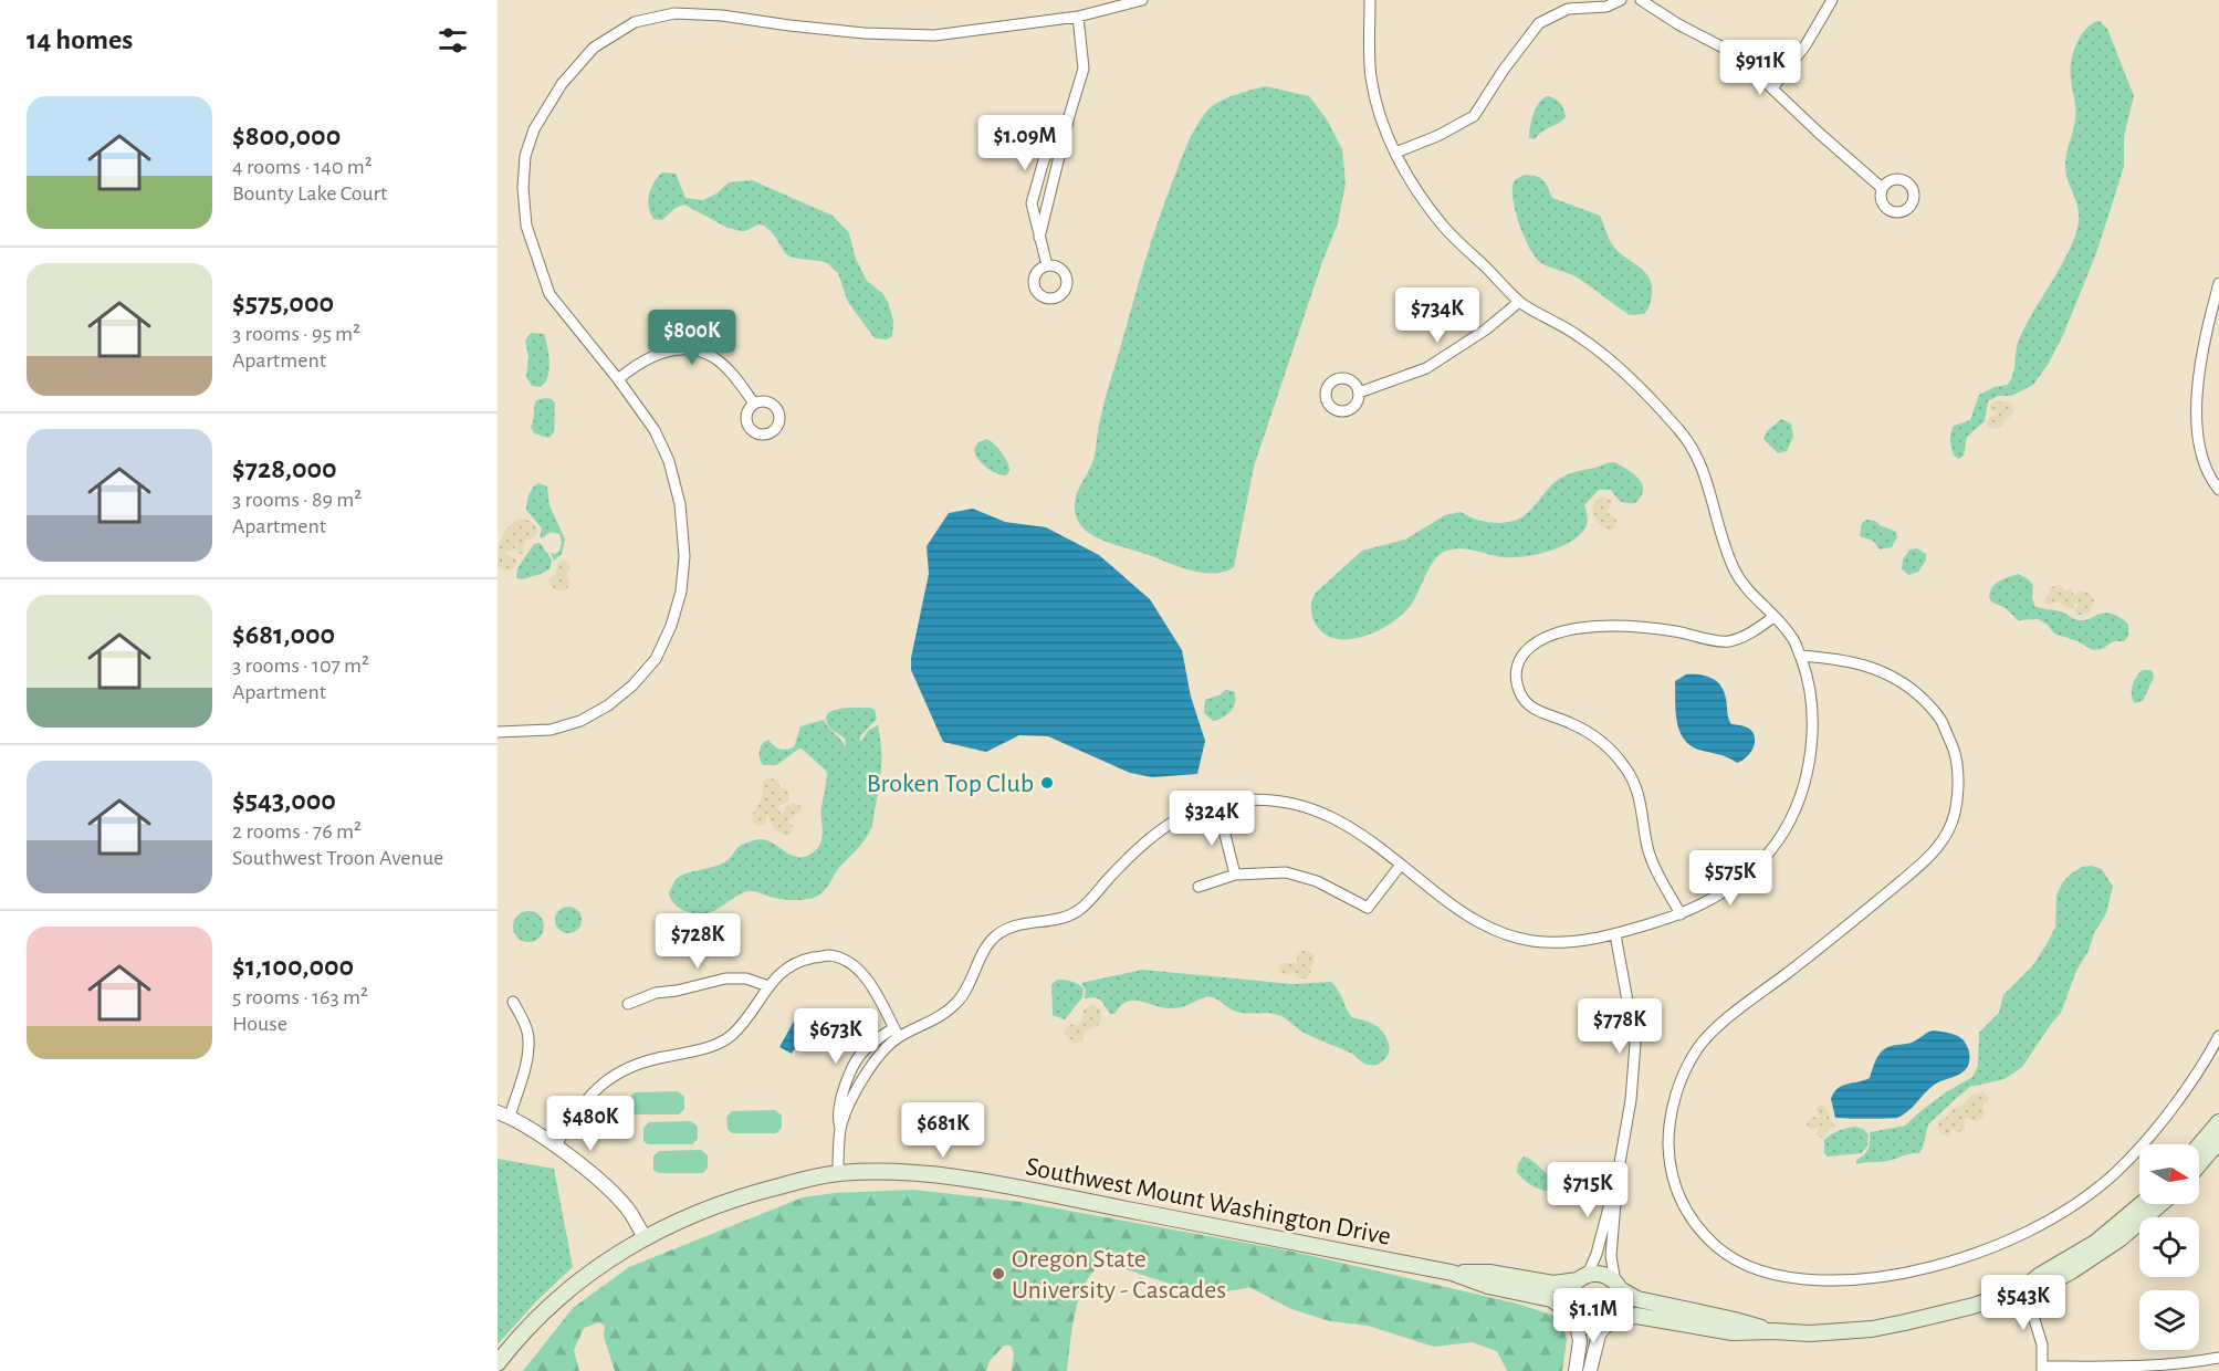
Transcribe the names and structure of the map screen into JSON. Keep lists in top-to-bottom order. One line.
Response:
{"streets":{"main road":["Southwest Mount Washington Drive"]},"places":["Broken Top Club","Oregon State University - Cascades"],"north":"right","page":{"heading":"14 homes","price":["$911K","$1.09M","$734K","$800K","$324K","$575K","$728K","$778K","$673K","$480K","$681K","$715K","$543K","$1.1M"],"list":[{"name":"$800,000","note":"4 rooms · 140 m² · Bounty Lake Court"},{"name":"$575,000","note":"3 rooms · 95 m² · Apartment"},{"name":"$728,000","note":"3 rooms · 89 m² · Apartment"},{"name":"$681,000","note":"3 rooms · 107 m² · Apartment"},{"name":"$543,000","note":"2 rooms · 76 m² · Southwest Troon Avenue"},{"name":"$1,100,000","note":"5 rooms · 163 m² · House"}]}}
